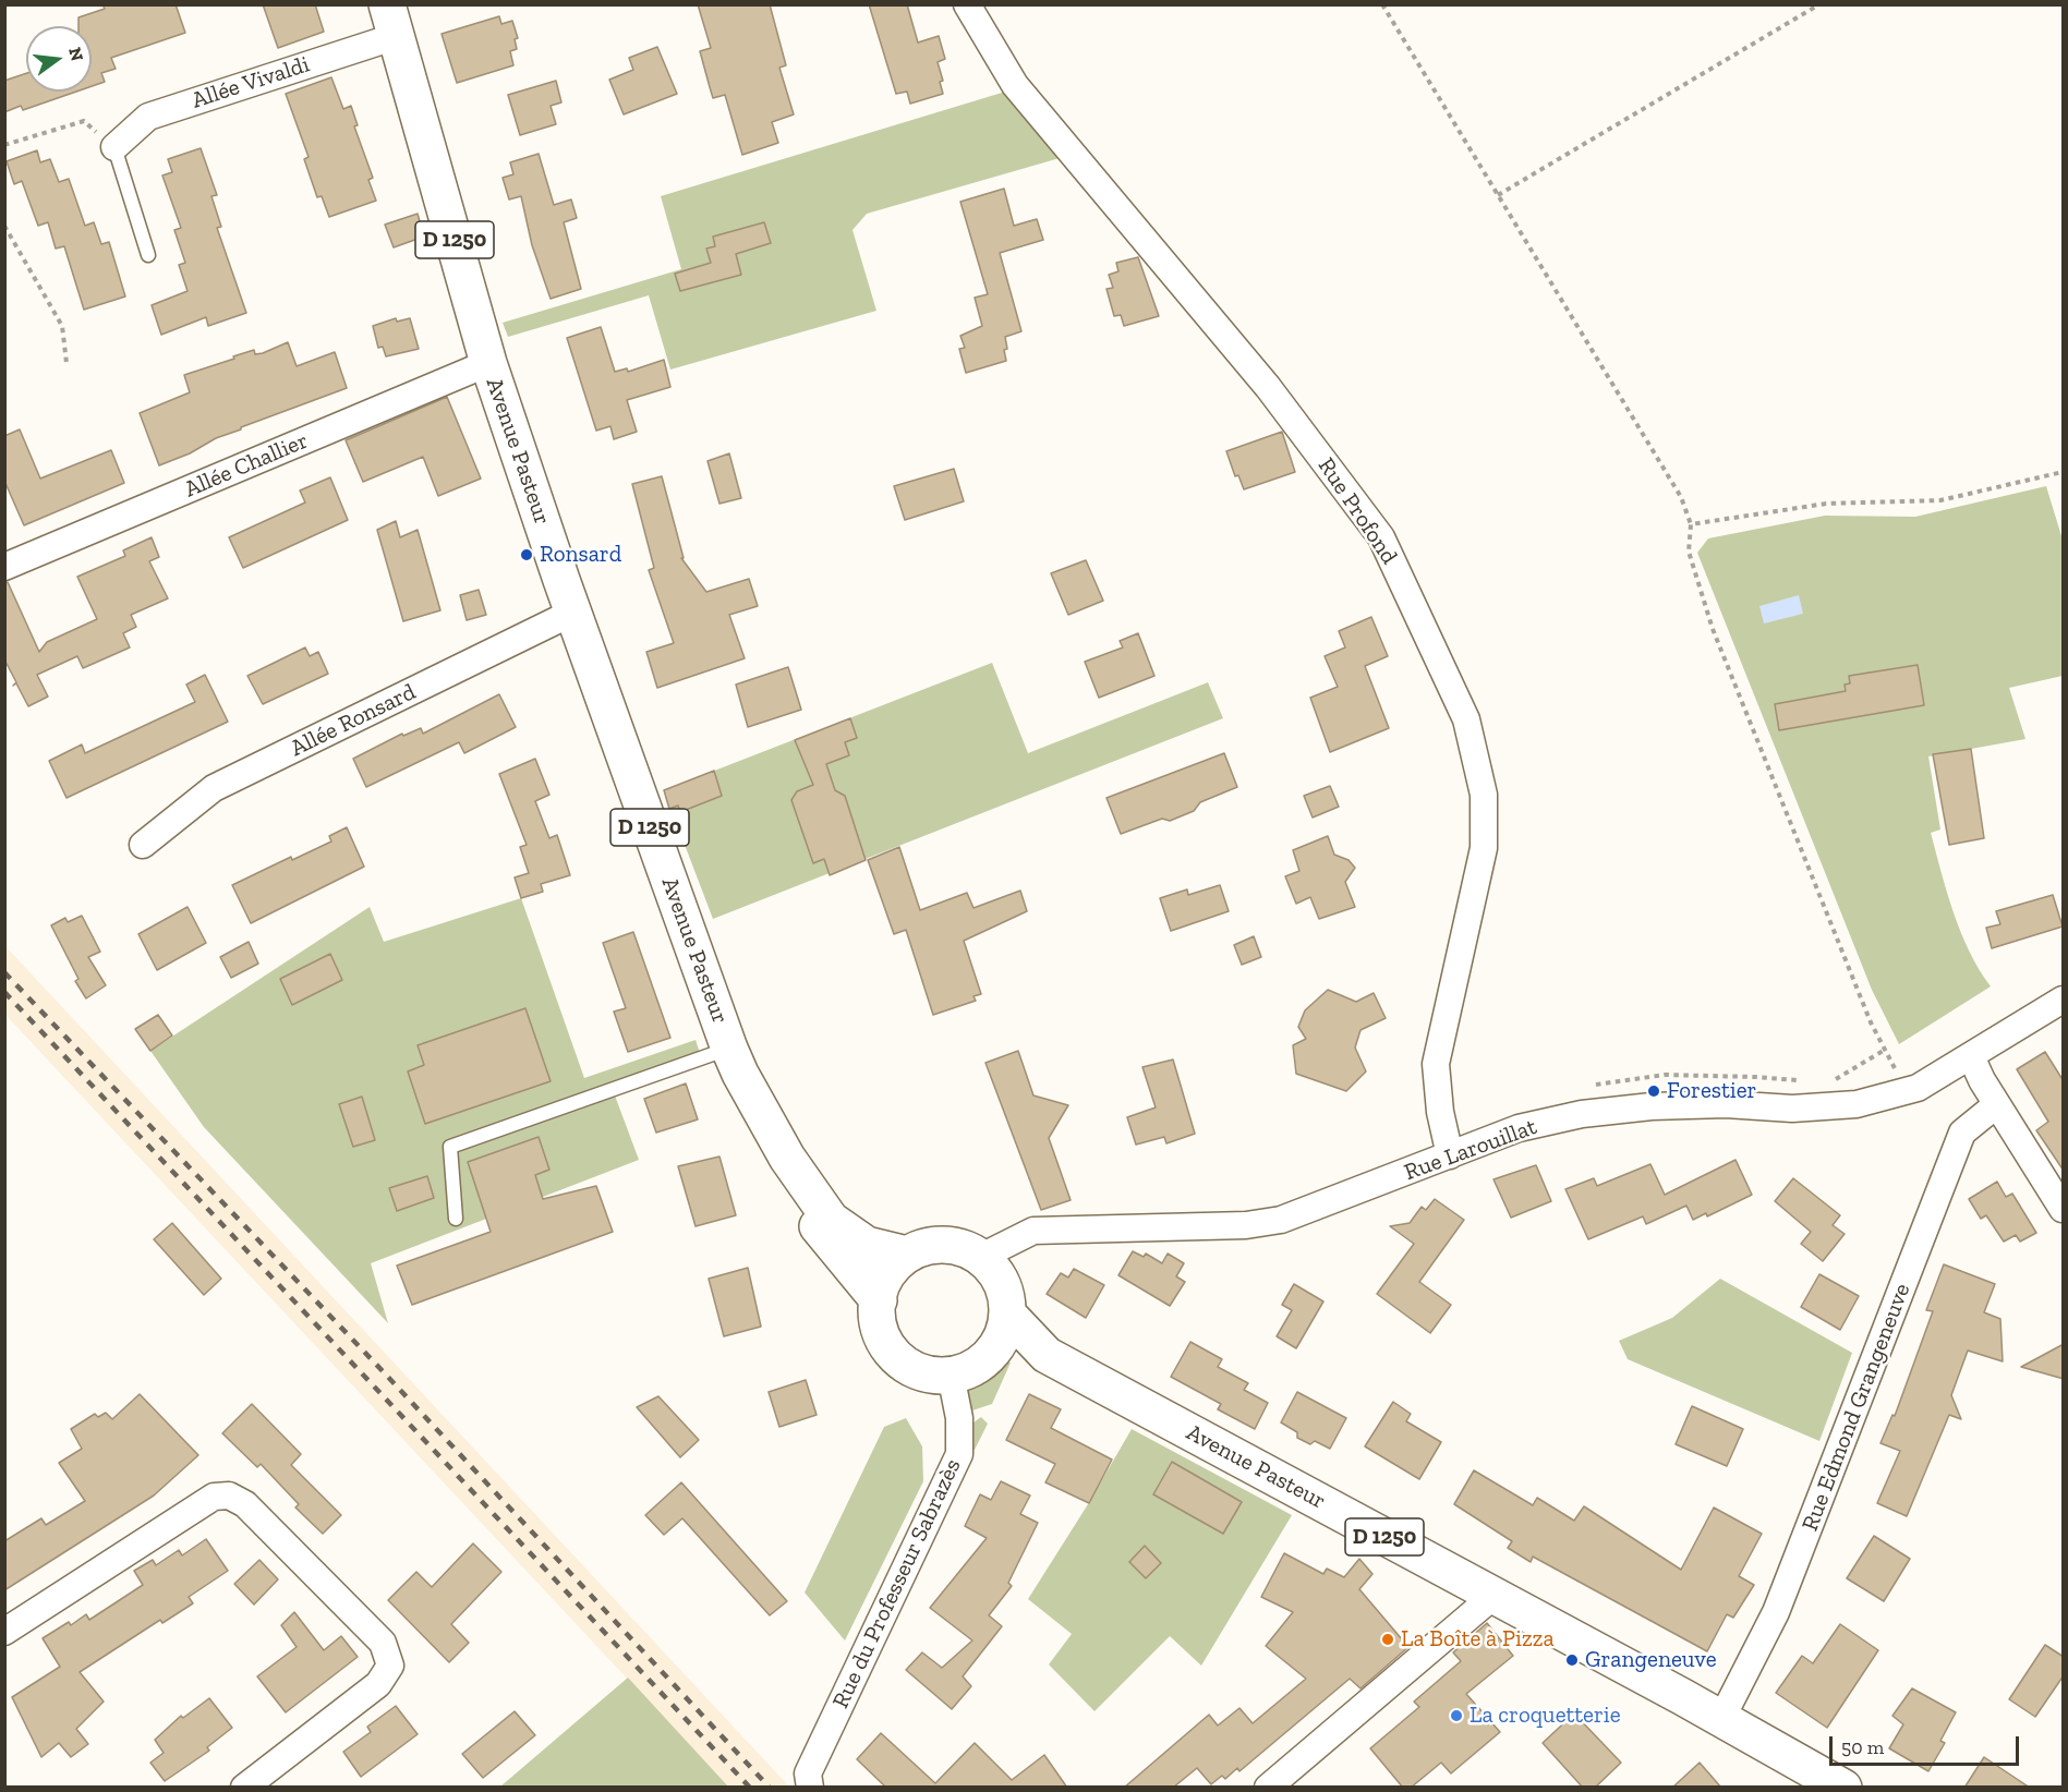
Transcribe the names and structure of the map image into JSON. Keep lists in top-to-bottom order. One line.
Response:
{"streets":{"main road":["D 1250","Avenue Pasteur"],"street":["Allée Vivaldi","Allée Challier","Rue Profond","Allée Ronsard","Rue Larouillat","Rue Edmond Grangeneuve","Rue du Professeur Sabrazès"]},"crossings":[["Allée Vivaldi","Avenue Pasteur"],["Avenue Pasteur","Allée Challier"],["Avenue Pasteur","Allée Ronsard"],["Avenue Pasteur","Rue Larouillat"],["Avenue Pasteur","Rue Edmond Grangeneuve"],["Avenue Pasteur","Rue du Professeur Sabrazès"],["Rue Profond","Rue Larouillat"],["Rue Larouillat","Rue du Professeur Sabrazès"]],"places":["Ronsard","Forestier","La Boîte à Pizza","Grangeneuve","La croquetterie"],"scale_bar":"50 m","north":"right"}
